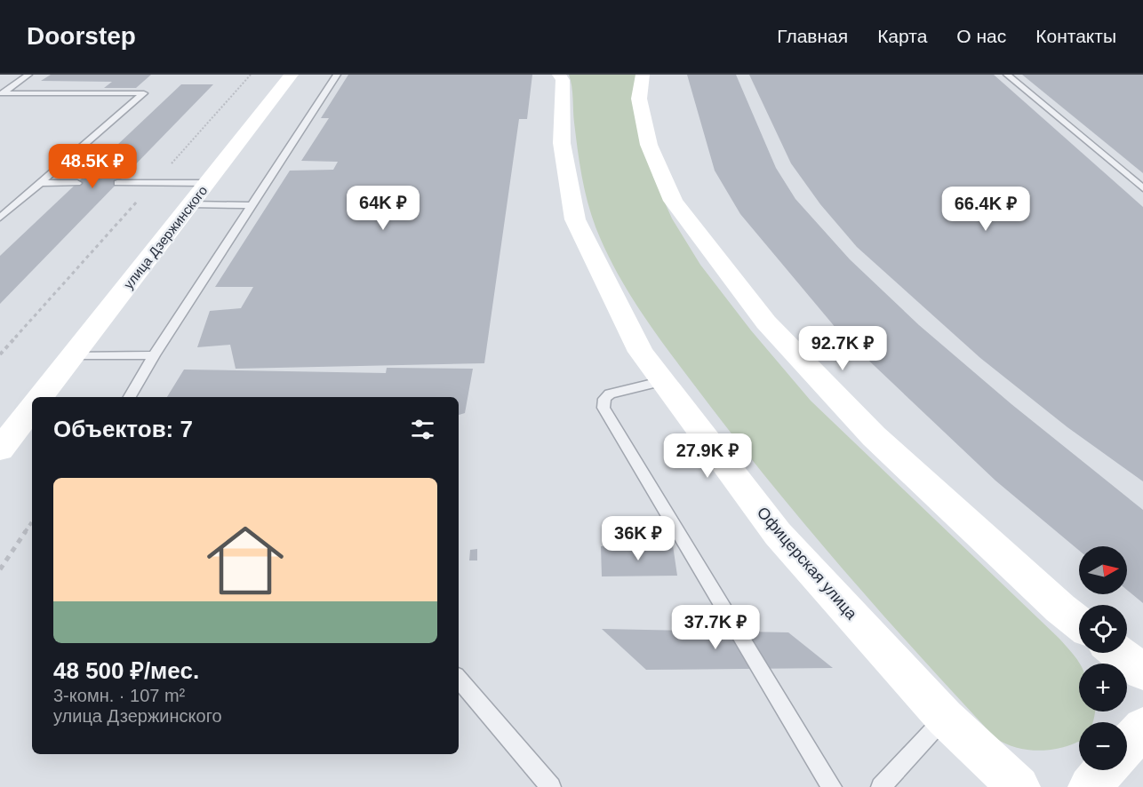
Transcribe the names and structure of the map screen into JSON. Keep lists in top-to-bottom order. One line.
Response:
{"streets":{"main road":["улица Дзержинского","Офицерская улица"]},"north":"right","page":{"header":"Doorstep","nav":["Главная","Карта","О нас","Контакты"],"price":["48.5K ₽","64K ₽","66.4K ₽","92.7K ₽","27.9K ₽","36K ₽","37.7K ₽"],"heading":"Объектов: 7","list":[{"name":"48 500 ₽/мес.","note":"3-комн. · 107 m² · улица Дзержинского"}],"map_buttons":["+","−"]}}
